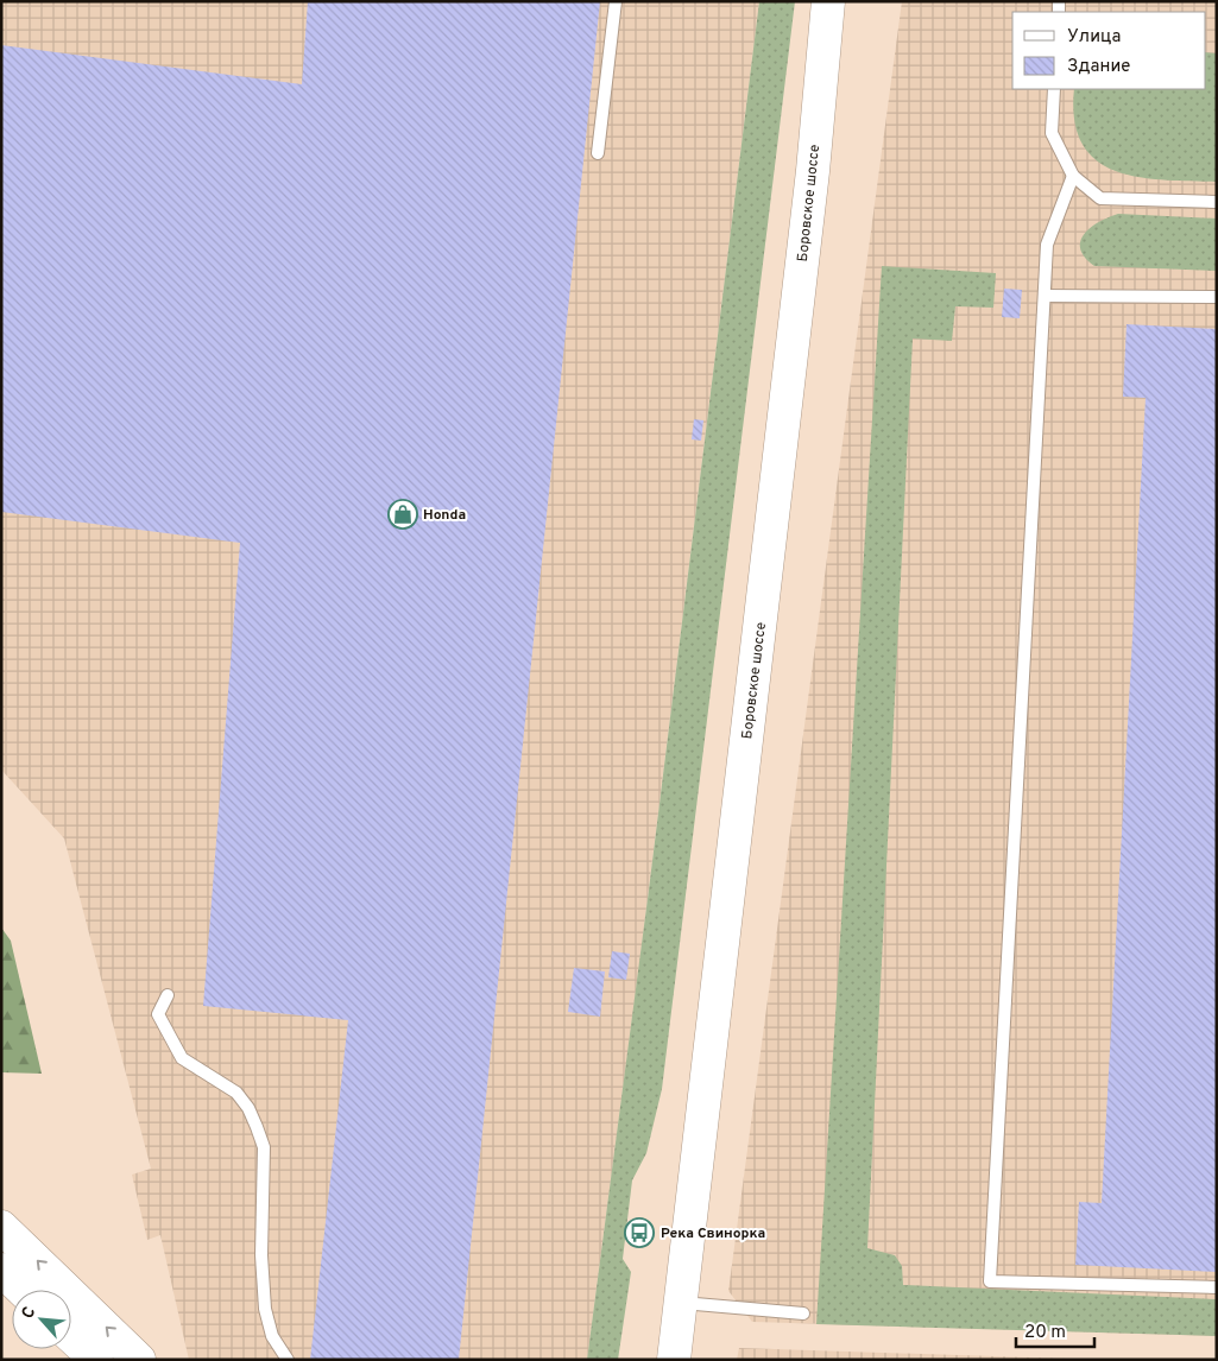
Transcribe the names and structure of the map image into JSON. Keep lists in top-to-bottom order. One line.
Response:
{"streets":{"main road":["Боровское шоссе"]},"places":{"shop":["Honda"],"bus stop":["Река Свинорка"]},"legend":["Улица","Здание"],"scale_bar":"20 m","north":"top left"}
